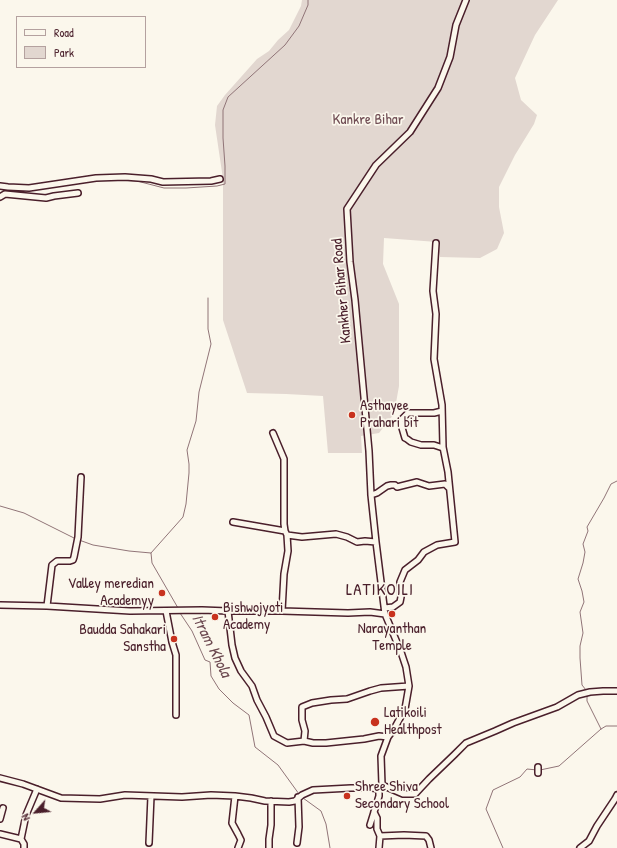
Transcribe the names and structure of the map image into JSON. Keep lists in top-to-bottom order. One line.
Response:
{"streets":{"street":["Kankher Bihar Road"]},"districts":["LATIKOILI"],"water":["Itram Khola"],"parks":["Kankre Bihar"],"places":["Asthayee Prahari bit","Valley meredian Academyy","Narayanthan Temple","Bishwojyoti Academy","Baudda Sahakari Sanstha","Latikoili Healthpost","Shree Shiva Secondary School"],"legend":["Road","Park"],"north":"bottom left"}
